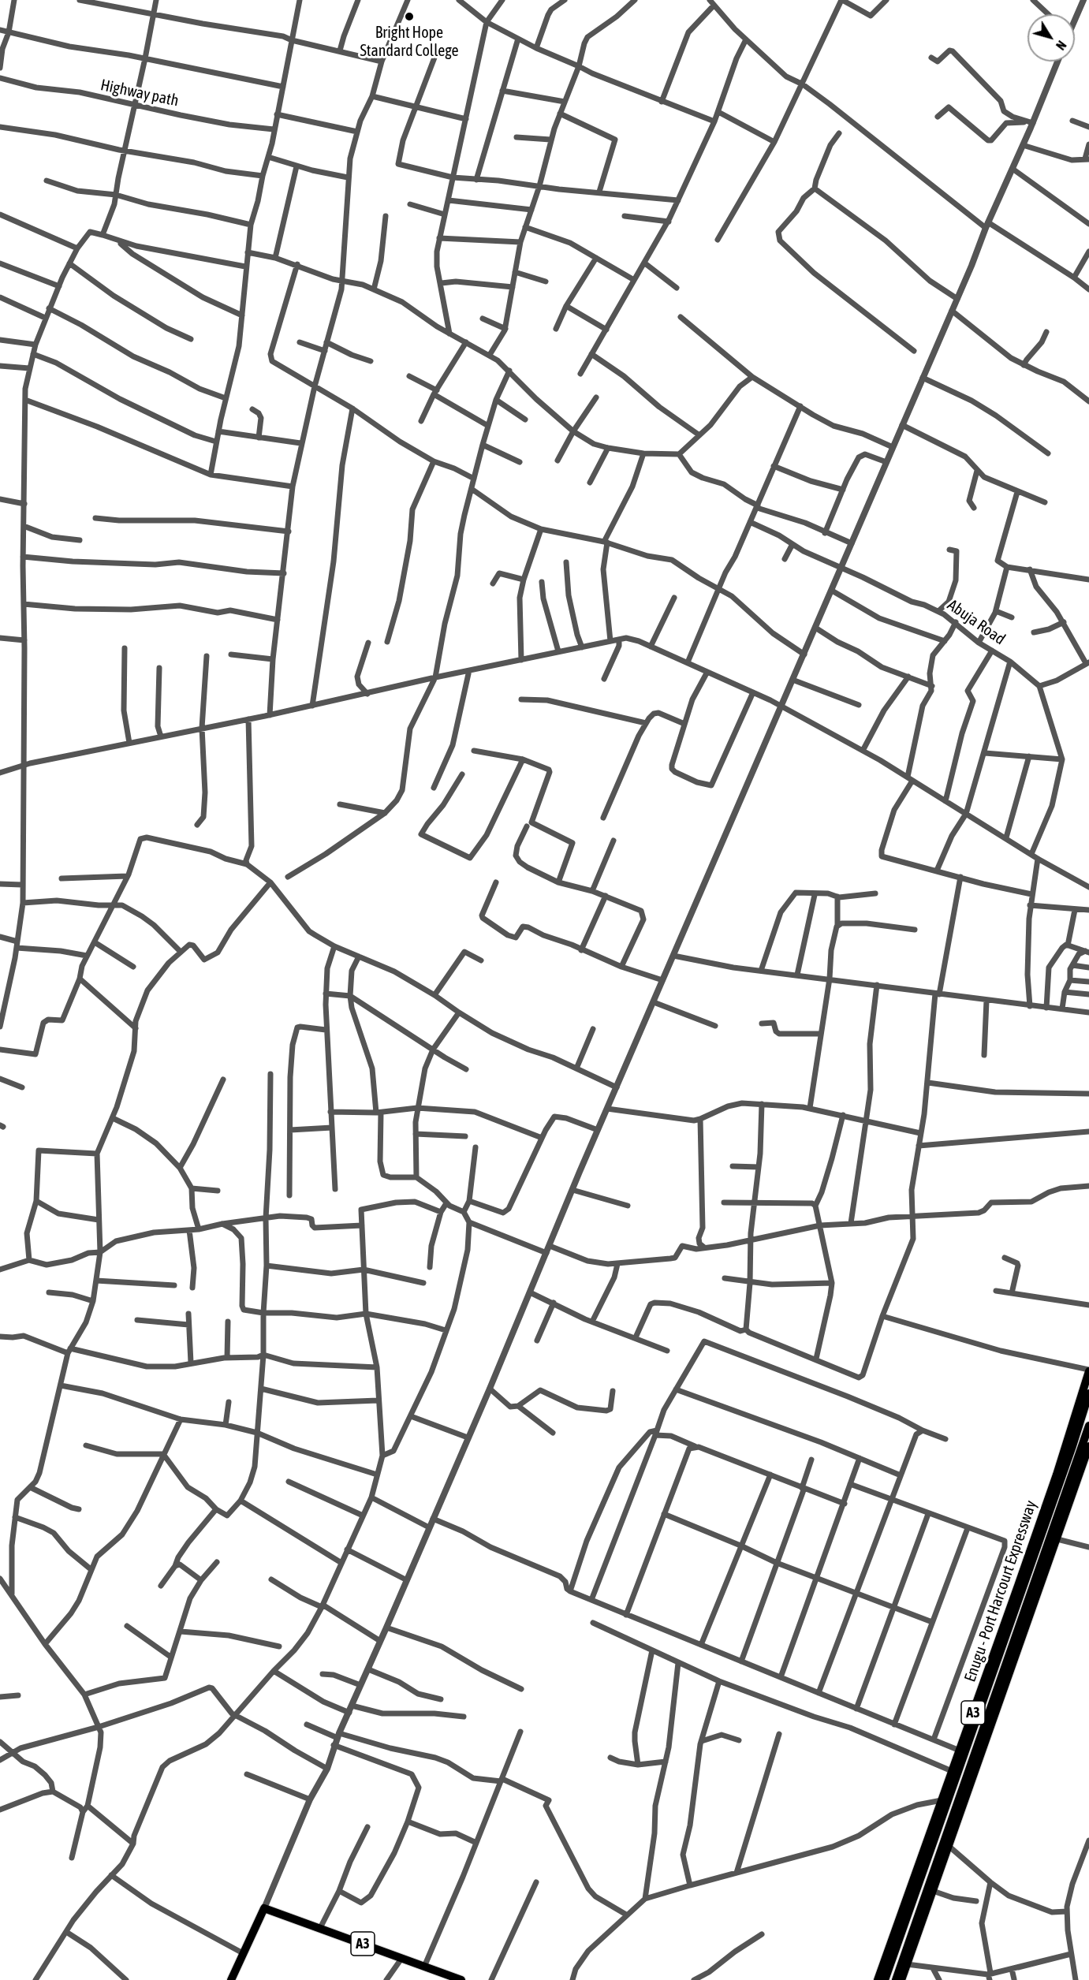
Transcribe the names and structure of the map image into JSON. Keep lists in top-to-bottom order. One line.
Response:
{"streets":{"main road":["Enugu - Port Harcourt Expressway","A3"],"street":["Highway path","Abuja Road"]},"places":["Bright Hope Standard College"],"north":"bottom right"}
